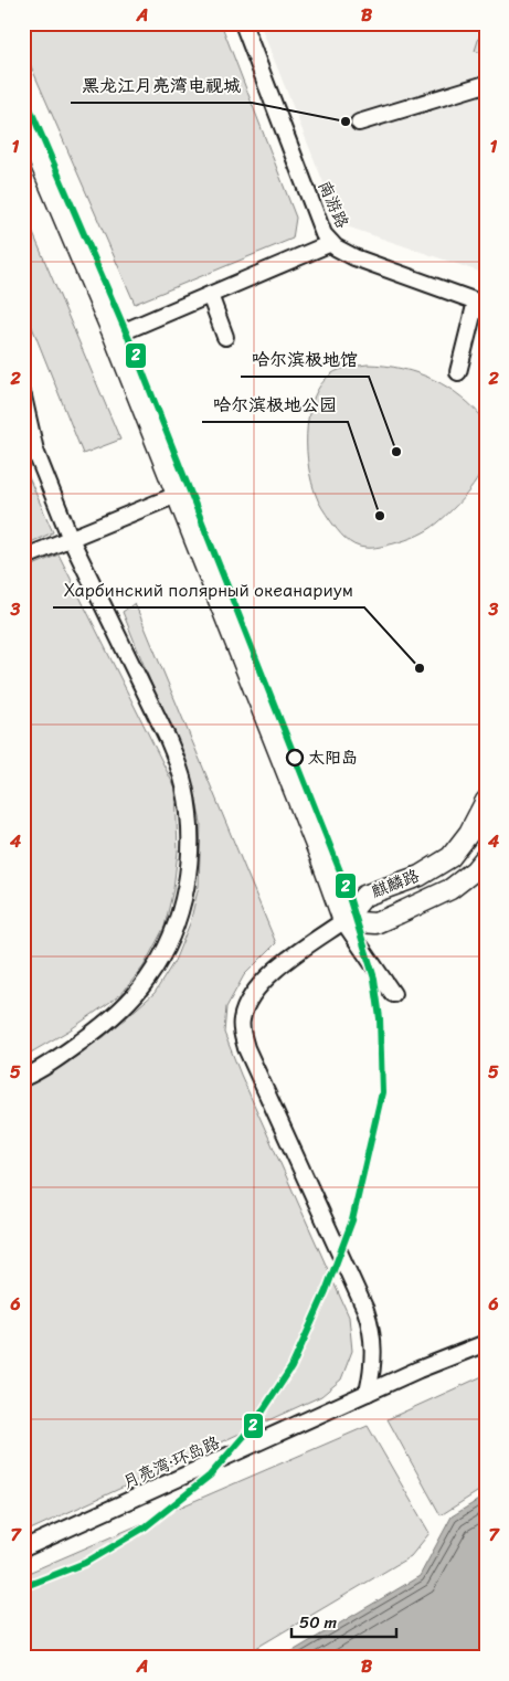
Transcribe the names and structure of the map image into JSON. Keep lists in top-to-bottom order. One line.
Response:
{"streets":{"main road":["麒麟路"],"street":["南游路","月亮湾·环岛路"]},"places":["黑龙江月亮湾电视城","哈尔滨极地馆","哈尔滨极地公园","Харбинский полярный океанариум","太阳岛"],"lines":["transit line 2"],"scale_bar":"50 m","grid":{"columns":["A","B"],"rows":["1","2","3","4","5","6","7"]}}
